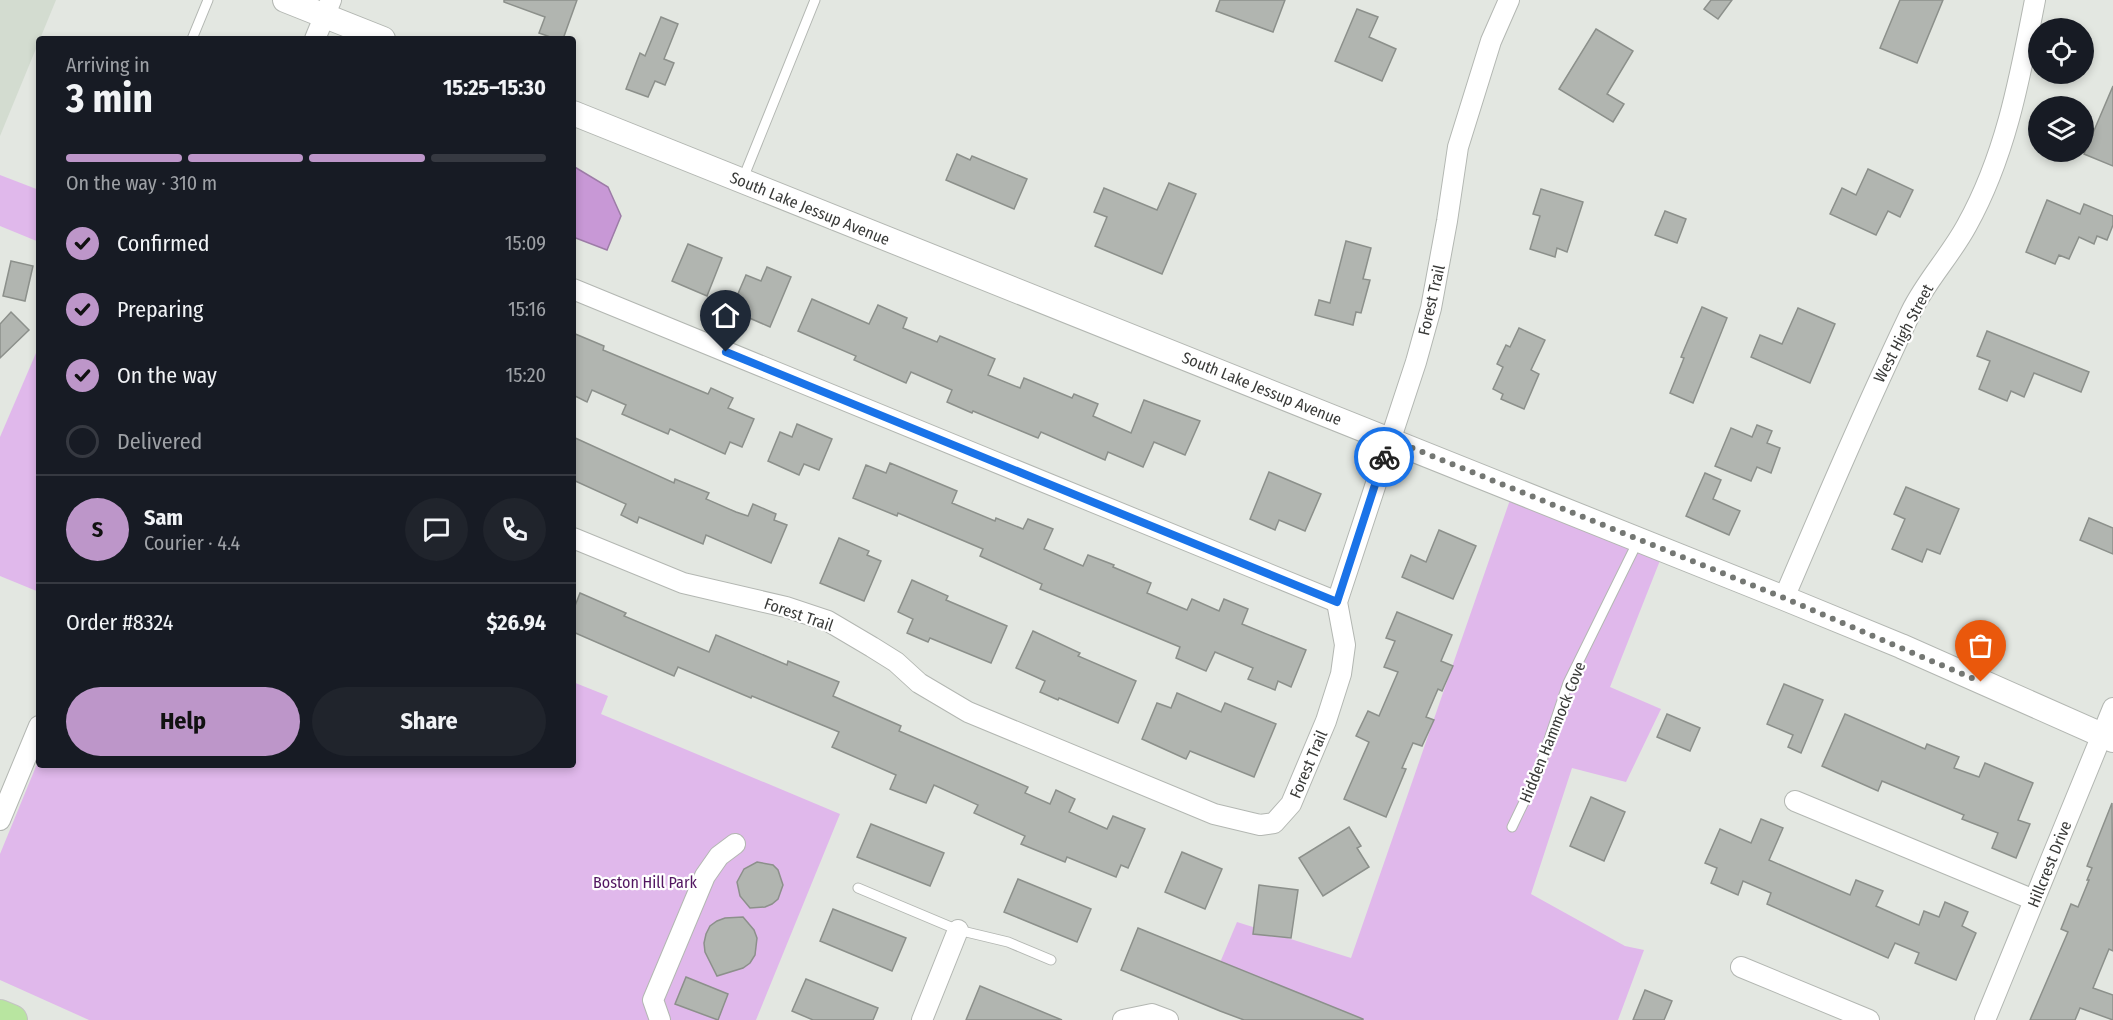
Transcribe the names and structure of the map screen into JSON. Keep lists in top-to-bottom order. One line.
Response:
{"streets":{"street":["South Lake Jessup Avenue","Forest Trail","West High Street","Hillcrest Drive"],"lane":["Hidden Hammock Cove"]},"crossings":[["South Lake Jessup Avenue","Forest Trail"],["South Lake Jessup Avenue","West High Street"],["South Lake Jessup Avenue","Hidden Hammock Cove"],["South Lake Jessup Avenue","Hillcrest Drive"]],"parks":["Boston Hill Park"],"page":{"heading":["3 min","Arriving in","15:25–15:30"],"panel":["Sam","Courier · 4.4","Order #8324","$26.94"],"bar":"On the way · 310 m","list":[["Confirmed","15:09"],["Preparing","15:16"],["On the way","15:20"],"Delivered"],"round":"S","buttons":["Help","Share"]}}
